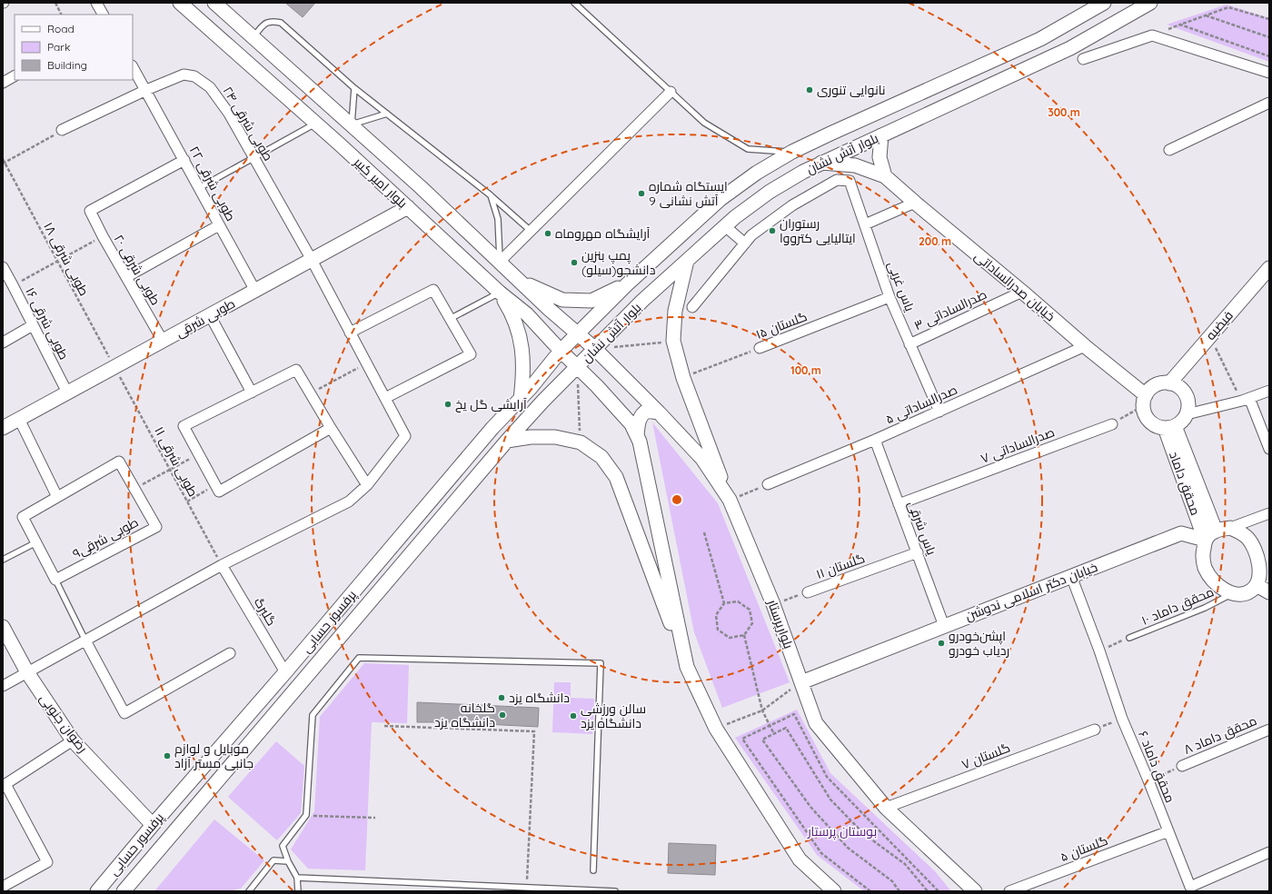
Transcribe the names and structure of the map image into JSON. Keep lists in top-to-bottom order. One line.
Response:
{"streets":{"main road":["بلوار آتش نشان","بلوار امیر کبیر","خیابان صدرالساداتی","طوبی شرقی","فیضیه","محقق داماد","خيابان دکتر اسلامی ندوشن","پرفسور حسابی","بلوارپرستار","رضوان جنوبی"],"street":["طوبی شرقی ۲۴","طوبی شرقی ۲۲","طوبی شرقی ۲۰","یاس غربی","صدرالساداتی ۳","طوبی شرقی ۱۶","گلستان ۱۵","صدرالساداتی ۵","صدرالساداتی ۷","یاس شرقی","طوبی شرقی۹","گلستان ۱۱","گلبرگ","محقق داماد ۸","گلستان ۷","محقق داماد ۶","گلستان ۵"],"lane":["محقق داماد ۱۰"],"path":["طوبی شرقی ۱۸","طوبی شرقی ۱۱"]},"crossings":[["طوبی شرقی ۲۴","طوبی شرقی ۲۲"],["طوبی شرقی ۲۴","طوبی شرقی"],["بلوار آتش نشان","بلوار امیر کبیر"],["بلوار آتش نشان","پرفسور حسابی"],["بلوار آتش نشان","بلوارپرستار"],["بلوار امیر کبیر","طوبی شرقی"],["بلوار امیر کبیر","پرفسور حسابی"],["بلوار امیر کبیر","بلوارپرستار"],["طوبی شرقی ۲۲","طوبی شرقی ۲۰"],["طوبی شرقی ۲۲","طوبی شرقی"],["طوبی شرقی ۱۸","طوبی شرقی"],["طوبی شرقی ۱۸","طوبی شرقی ۱۱"],["طوبی شرقی ۲۰","طوبی شرقی"],["یاس غربی","صدرالساداتی ۳"],["یاس غربی","گلستان ۱۵"],["یاس غربی","صدرالساداتی ۵"],["خیابان صدرالساداتی","صدرالساداتی ۳"],["خیابان صدرالساداتی","فیضیه"],["خیابان صدرالساداتی","صدرالساداتی ۵"],["خیابان صدرالساداتی","محقق داماد"],["طوبی شرقی","طوبی شرقی ۱۶"],["طوبی شرقی","طوبی شرقی ۱۱"],["فیضیه","محقق داماد"],["صدرالساداتی ۵","یاس شرقی"],["صدرالساداتی ۷","یاس شرقی"],["طوبی شرقی ۱۱","گلبرگ"],["محقق داماد","خيابان دکتر اسلامی ندوشن"],["محقق داماد","محقق داماد ۱۰"],["یاس شرقی","گلستان ۱۱"],["یاس شرقی","خيابان دکتر اسلامی ندوشن"],["گلستان ۱۱","بلوارپرستار"],["خيابان دکتر اسلامی ندوشن","محقق داماد ۱۰"],["خيابان دکتر اسلامی ندوشن","بلوارپرستار"],["خيابان دکتر اسلامی ندوشن","محقق داماد ۶"],["گلبرگ","پرفسور حسابی"],["پرفسور حسابی","رضوان جنوبی"],["بلوارپرستار","گلستان ۷"],["محقق داماد ۶","گلستان ۵"]],"parks":["بوستان پرستار"],"places":["نانوایی تنوری","ایستگاه شماره 9 آتش نشانی","رستوران ایتالیایی کترووا","آرایشگاه مهروماه","پمپ بنزین دانشجو(سیلو)","آرایشی گل یخ","اپشن‌خودرو ردیاب خودرو","دانشگاه یزد","گلخانه دانشگاه یزد","سالن ورزشی دانشگاه یزد","موبایل و لوازم جانبی مستر آزاد"],"legend":["Road","Park","Building"],"rings":["300 m","200 m","100 m"]}
